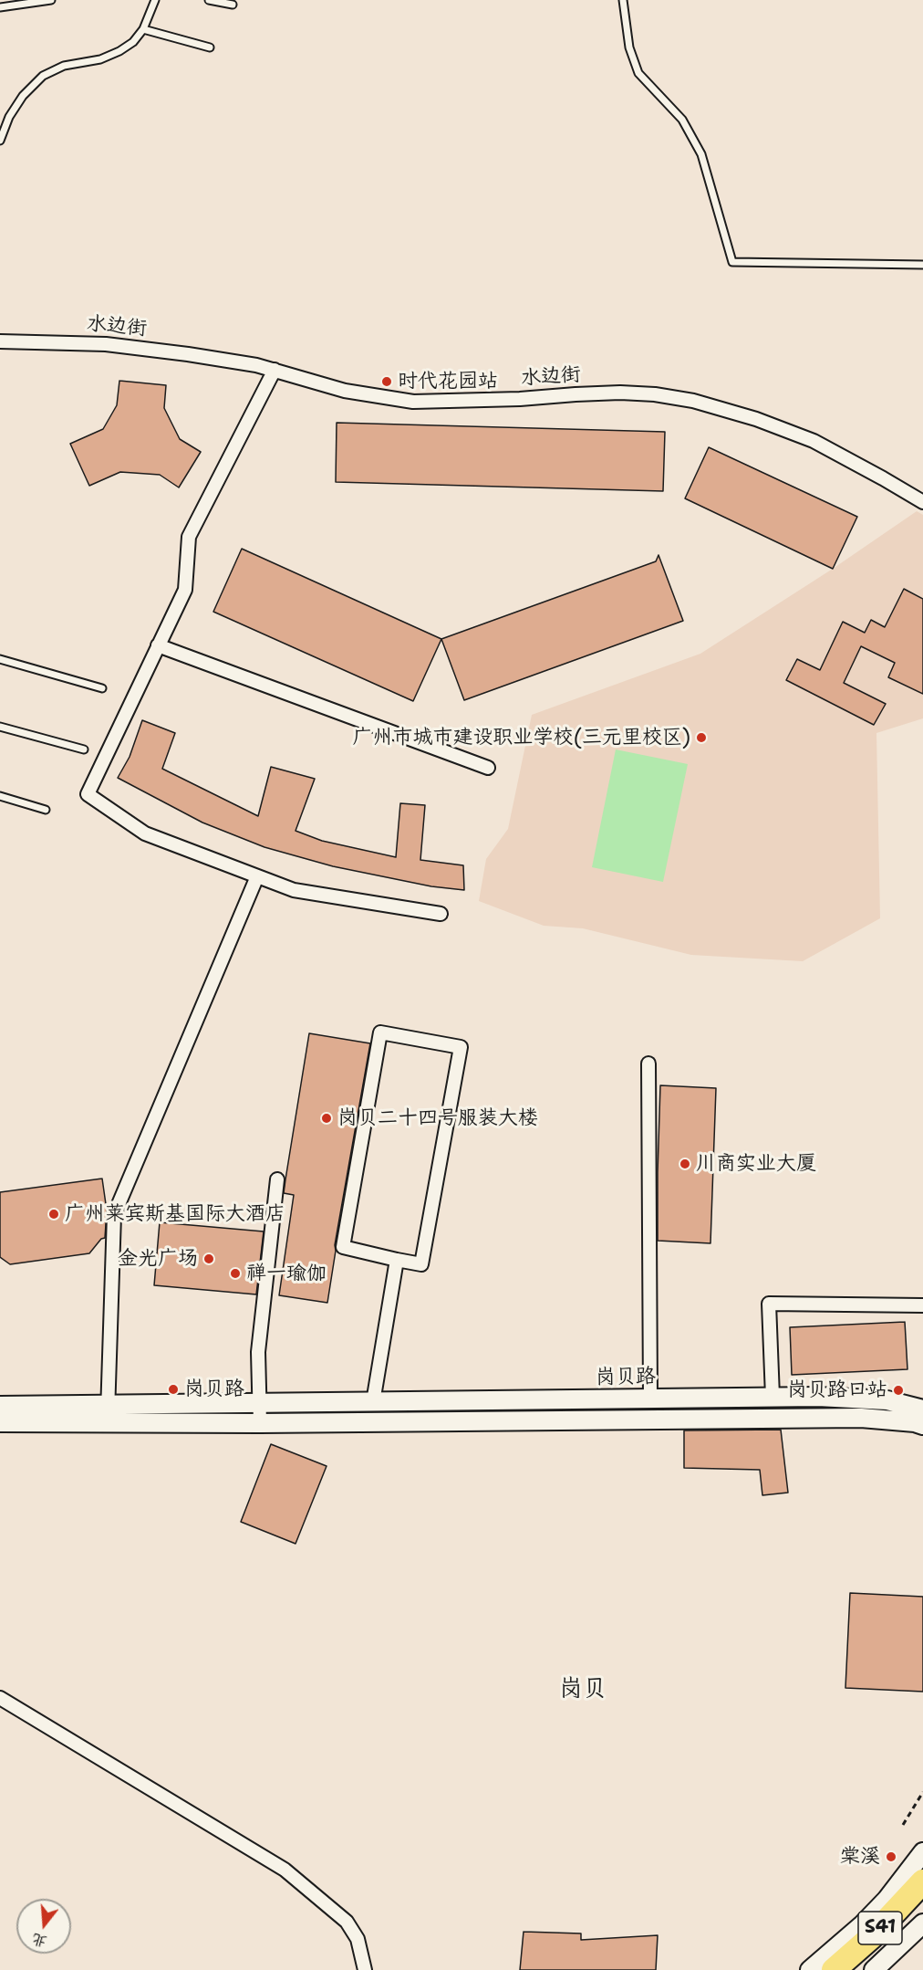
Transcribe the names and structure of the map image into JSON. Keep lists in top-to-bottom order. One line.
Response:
{"streets":{"highway":["S41"],"main road":["岗贝路"],"street":["水边街"]},"districts":["岗贝"],"places":["时代花园站","广州市城市建设职业学校(三元里校区)","岗贝二十四号服装大楼","川商实业大厦","广州莱宾斯基国际大酒店","金光广场","禅一瑜伽","岗贝路","岗贝路口站","棠溪"],"north":"bottom"}
